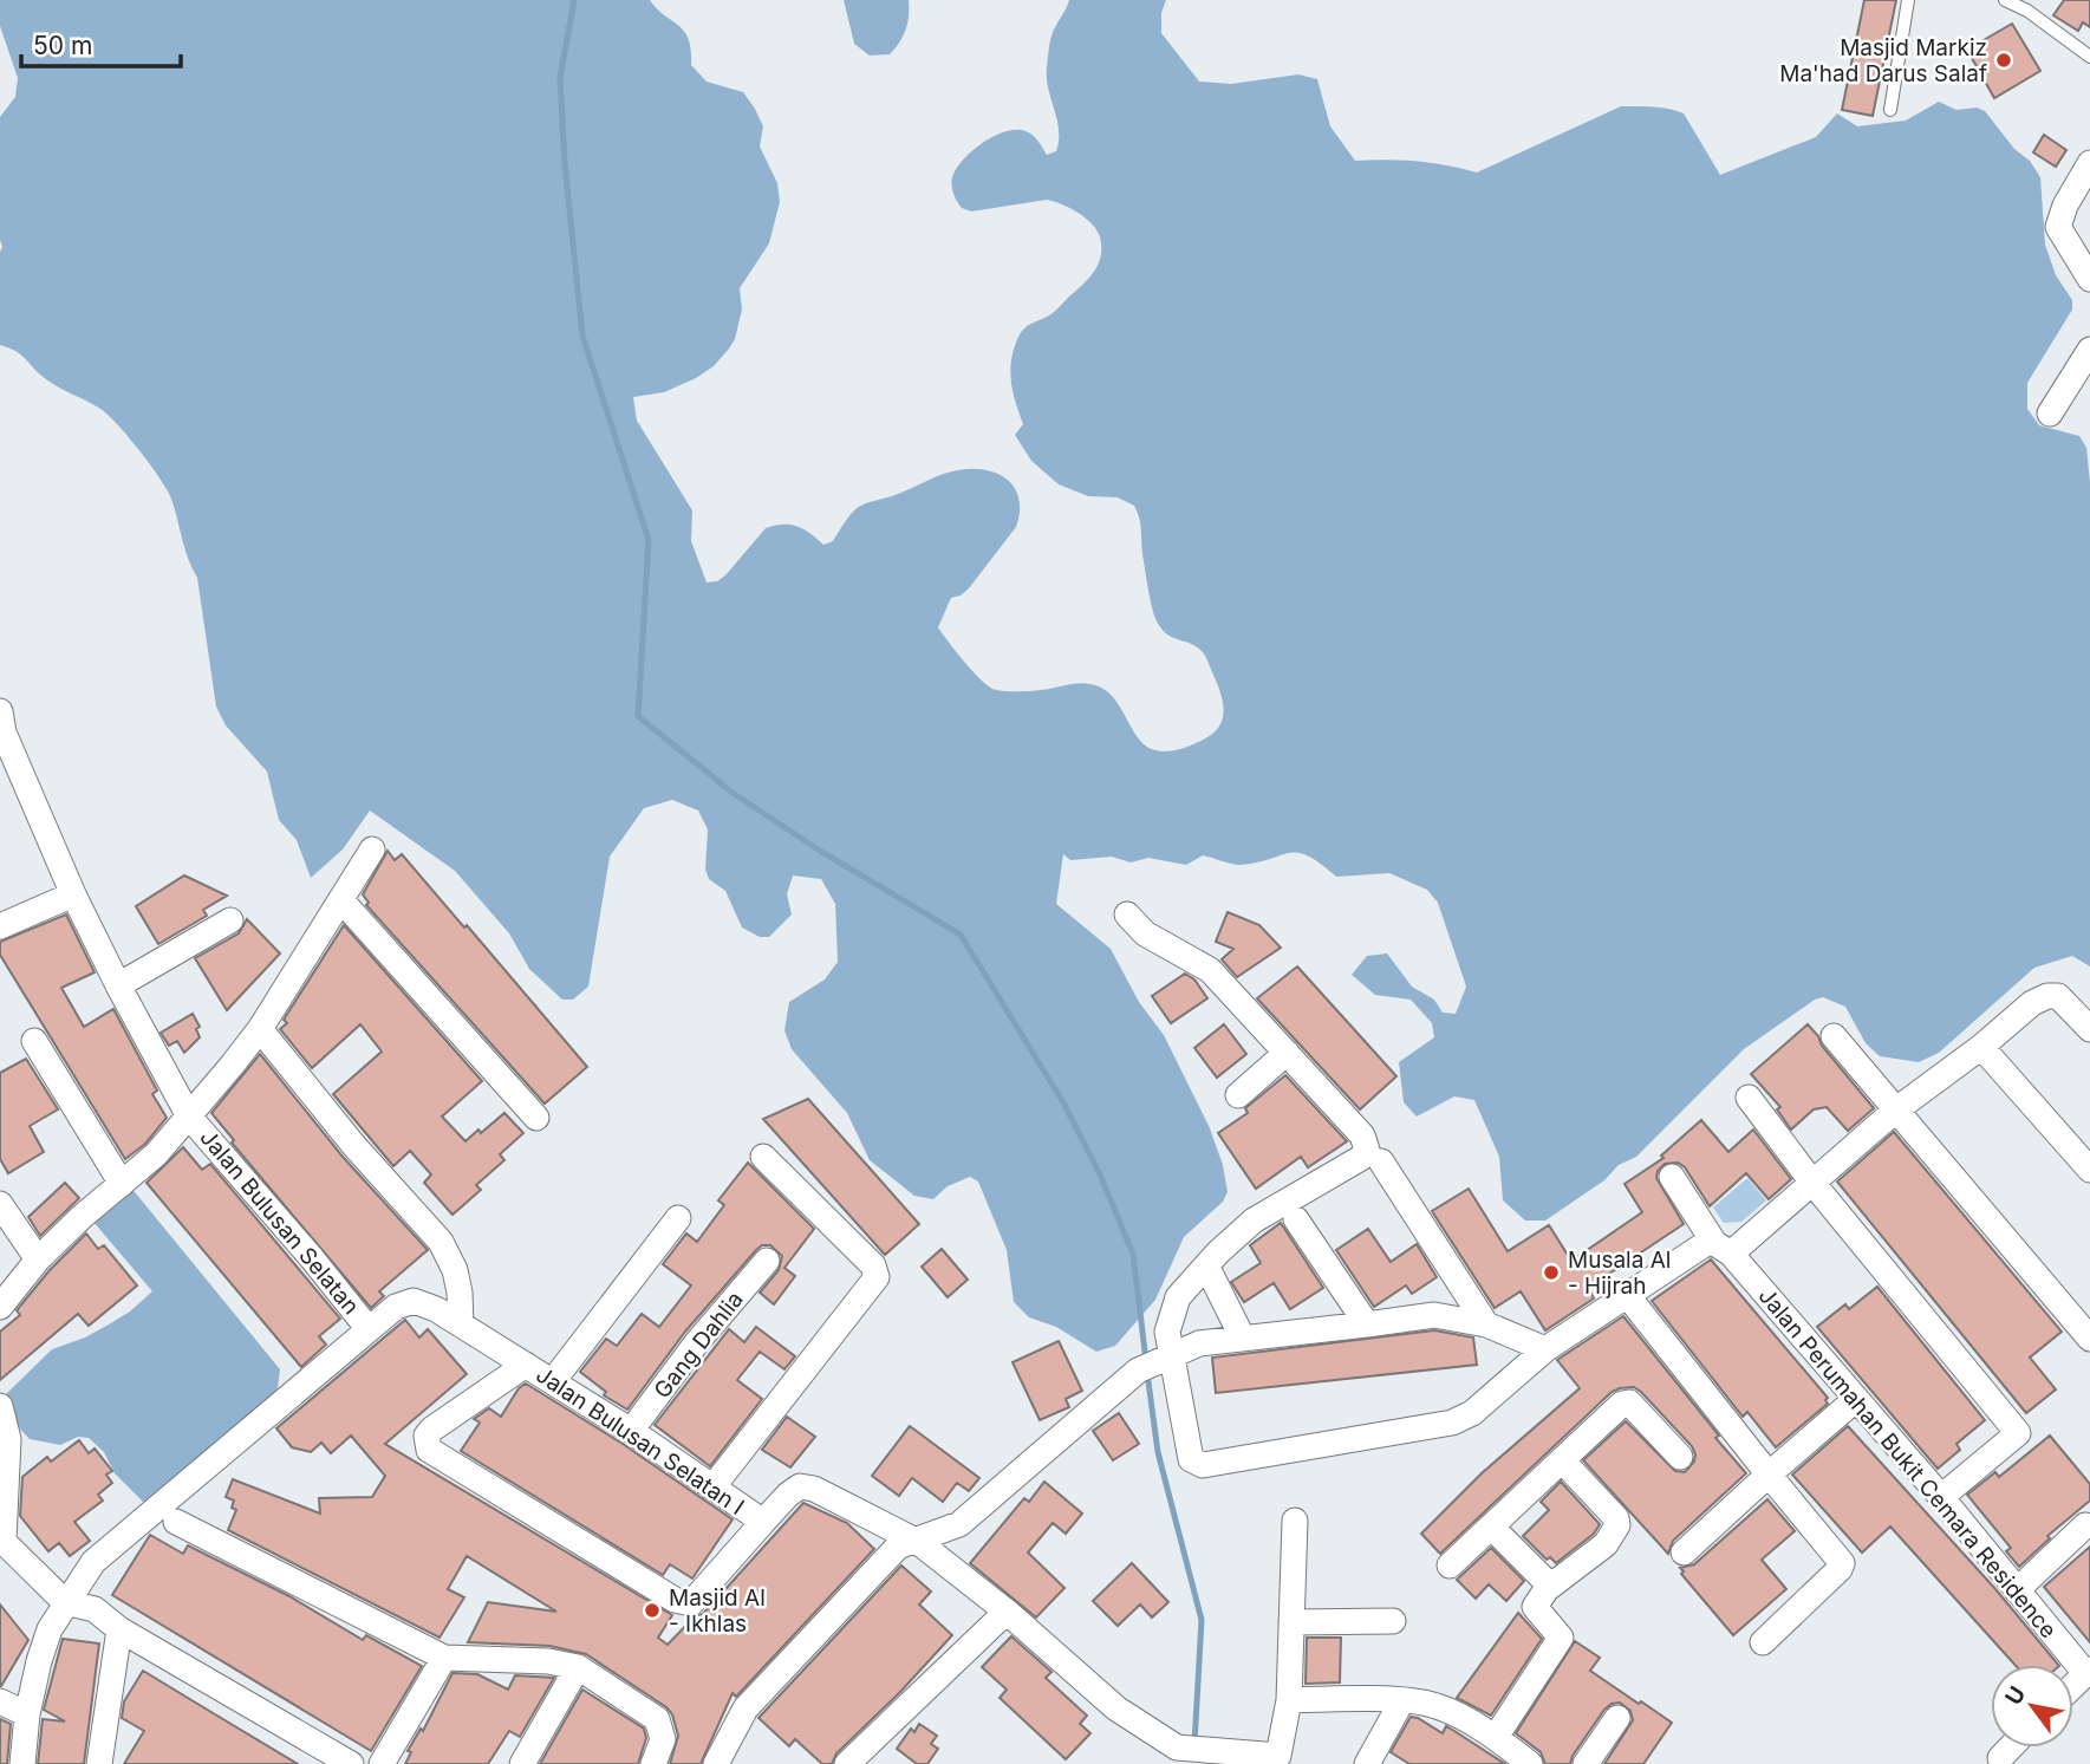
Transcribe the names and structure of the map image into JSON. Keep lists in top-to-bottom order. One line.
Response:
{"streets":{"street":["Jalan Bulusan Selatan","Gang Dahlia","Jalan Bulusan Selatan I","Jalan Perumahan Bukit Cemara Residence"]},"crossings":[["Jalan Bulusan Selatan","Jalan Bulusan Selatan I"],["Gang Dahlia","Jalan Bulusan Selatan I"]],"places":["Masjid Markiz Ma'had Darus Salaf","Musala Al - Hijrah","Masjid Al - Ikhlas"],"scale_bar":"50 m","north":"top left"}
